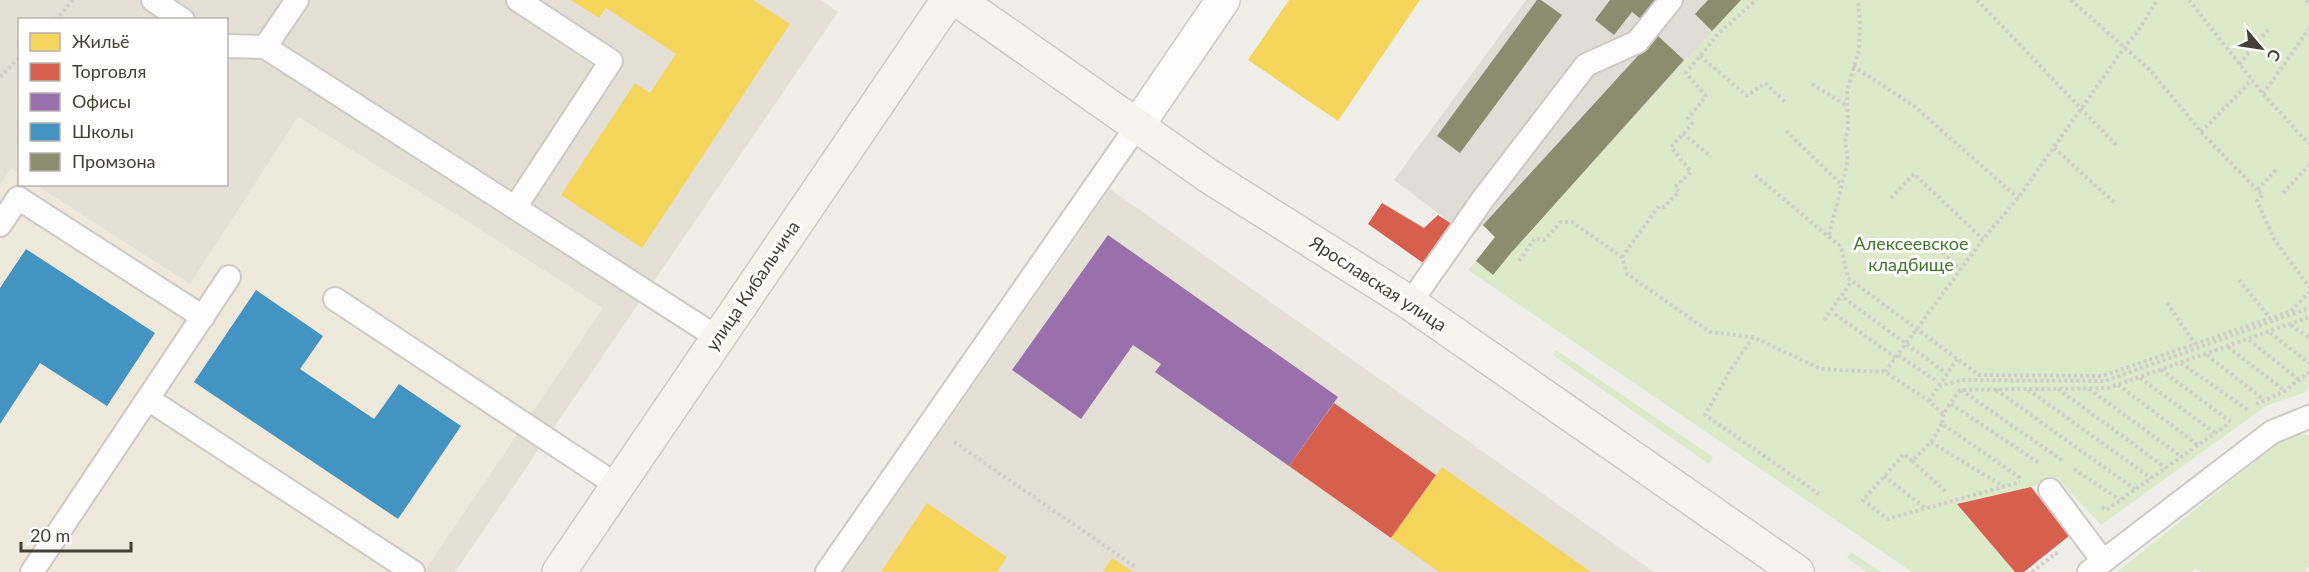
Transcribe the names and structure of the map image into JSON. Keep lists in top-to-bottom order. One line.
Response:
{"streets":{"street":["Ярославская улица","улица Кибальчича"]},"parks":["Алексеевское кладбище"],"legend":["Жильё","Торговля","Офисы","Школы","Промзона"],"scale_bar":"20 m","north":"bottom right"}
